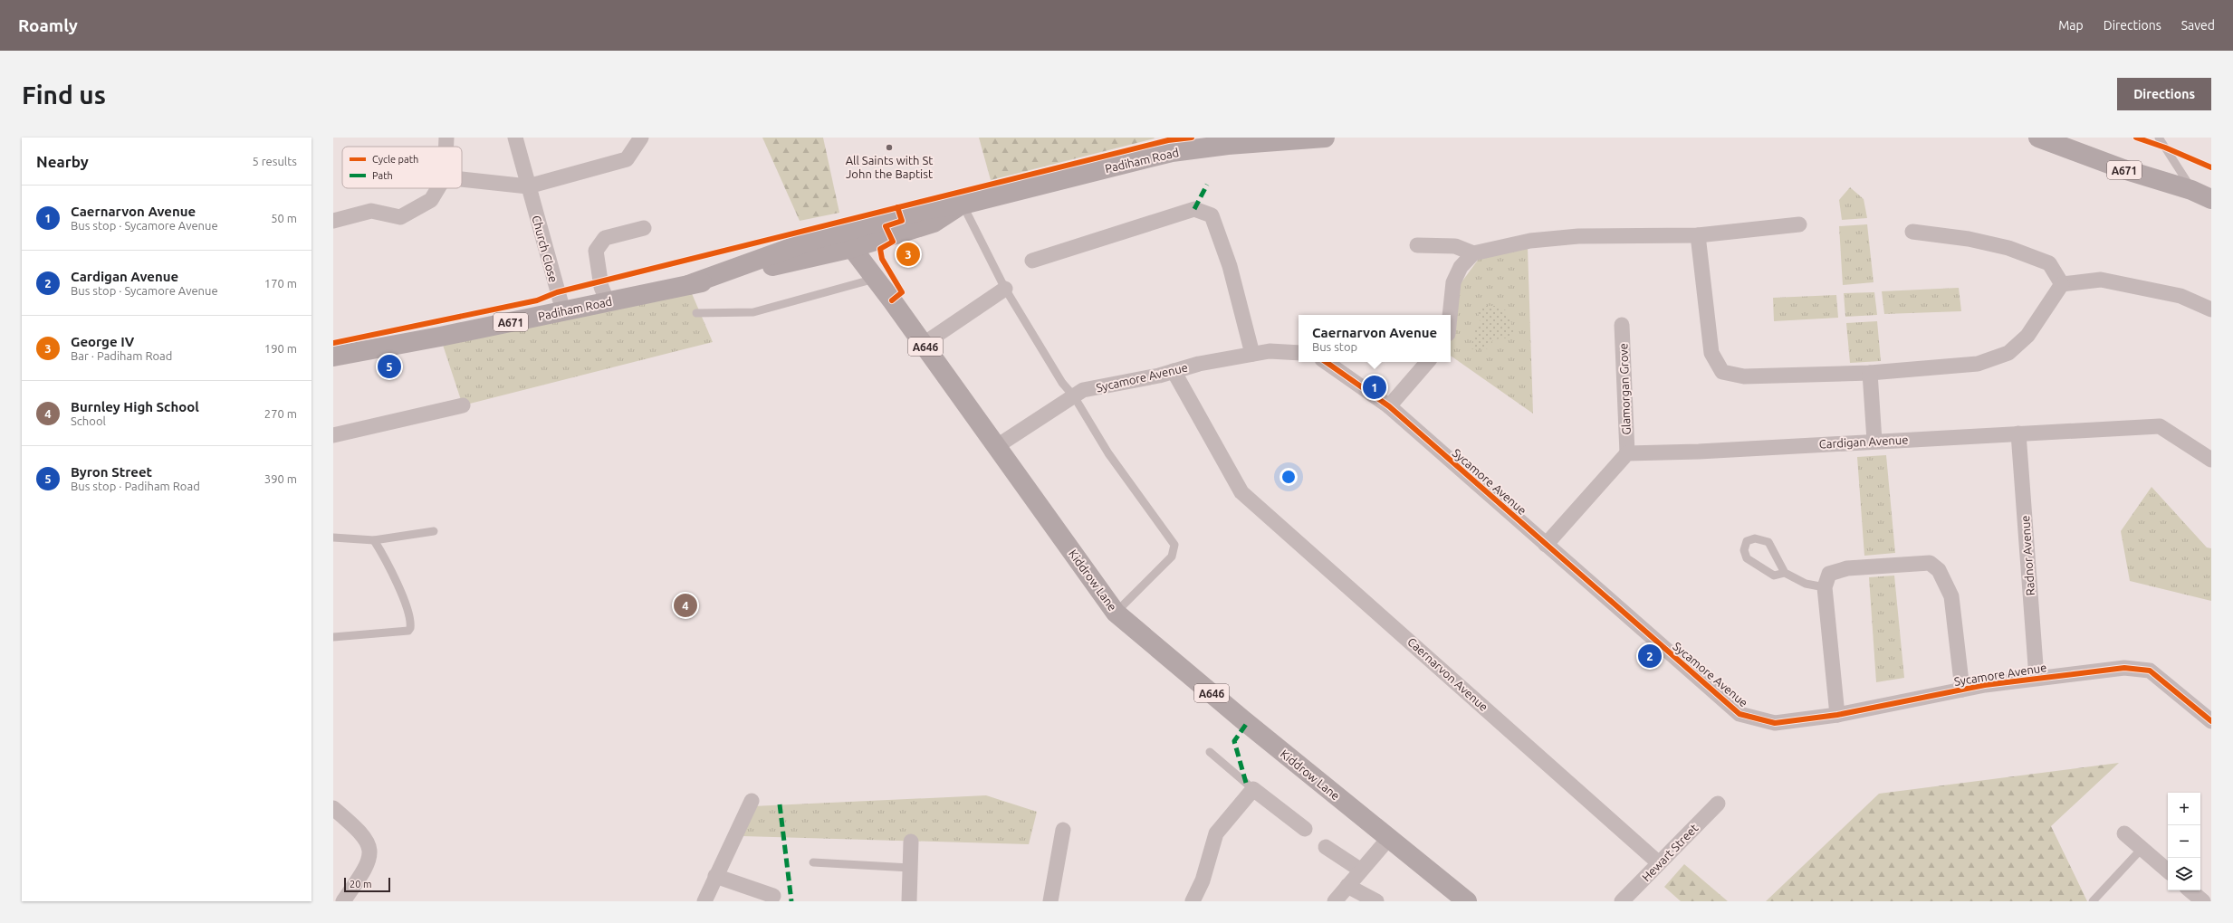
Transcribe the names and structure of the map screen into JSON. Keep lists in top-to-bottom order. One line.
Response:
{"streets":{"main road":["Padiham Road","A671","A646","Kiddrow Lane"],"street":["Church Close","Sycamore Avenue","Glamorgan Grove","Cardigan Avenue","Radnor Avenue","Caernarvon Avenue","Hewart Street"]},"crossings":[["Padiham Road","Church Close"],["Padiham Road","Kiddrow Lane"],["Sycamore Avenue","Radnor Avenue"],["Sycamore Avenue","Kiddrow Lane"],["Sycamore Avenue","Caernarvon Avenue"],["Glamorgan Grove","Cardigan Avenue"],["Cardigan Avenue","Radnor Avenue"],["Caernarvon Avenue","Hewart Street"]],"places":["All Saints with St John the Baptist"],"legend":["Cycle path","Path"],"scale_bar":"20 m","page":{"header":"Roamly","nav":["Map","Directions","Saved"],"buttons":"Directions","title":"Find us","heading":["Nearby","5 results"],"list":[{"mark":"1","name":"Caernarvon Avenue","note":"Bus stop · Sycamore Avenue","value":"50 m"},{"mark":"2","name":"Cardigan Avenue","note":"Bus stop · Sycamore Avenue","value":"170 m"},{"mark":"3","name":"George IV","note":"Bar · Padiham Road","value":"190 m"},{"mark":"4","name":"Burnley High School","note":"School","value":"270 m"},{"mark":"5","name":"Byron Street","note":"Bus stop · Padiham Road","value":"390 m"}],"pins":["3","5","1","4","2"],"popup":["Caernarvon Avenue","Bus stop"],"map_buttons":["+","−"],"scale":"20 m"}}
